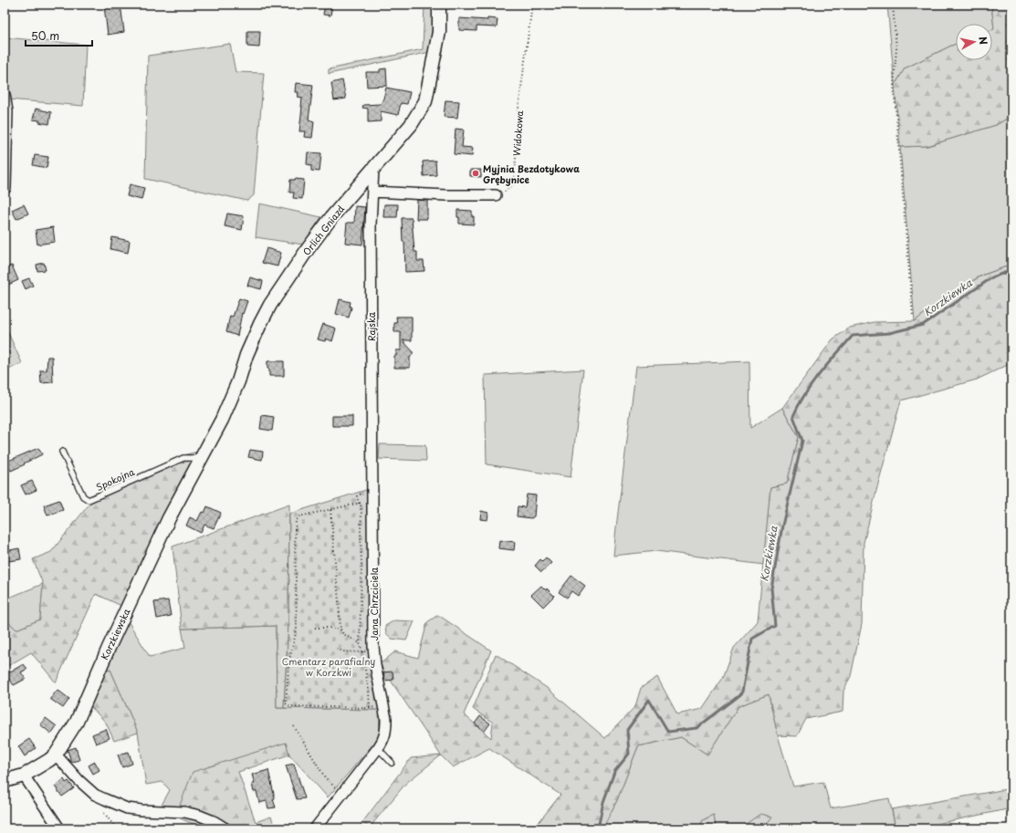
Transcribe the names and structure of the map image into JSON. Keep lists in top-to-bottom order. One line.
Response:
{"streets":{"street":["Orlich Gniazd","Rajska","Jana Chrzciciela","Korzkiewska"],"lane":["Spokojna"],"path":["Widokowa"]},"crossings":[["Orlich Gniazd","Rajska"],["Orlich Gniazd","Spokojna"],["Orlich Gniazd","Korzkiewska"],["Rajska","Jana Chrzciciela"],["Spokojna","Korzkiewska"]],"water":["Korzkiewka"],"parks":["Cmentarz parafialny w Korzkwi"],"places":["Myjnia Bezdotykowa Grębynice"],"scale_bar":"50 m","north":"right"}
